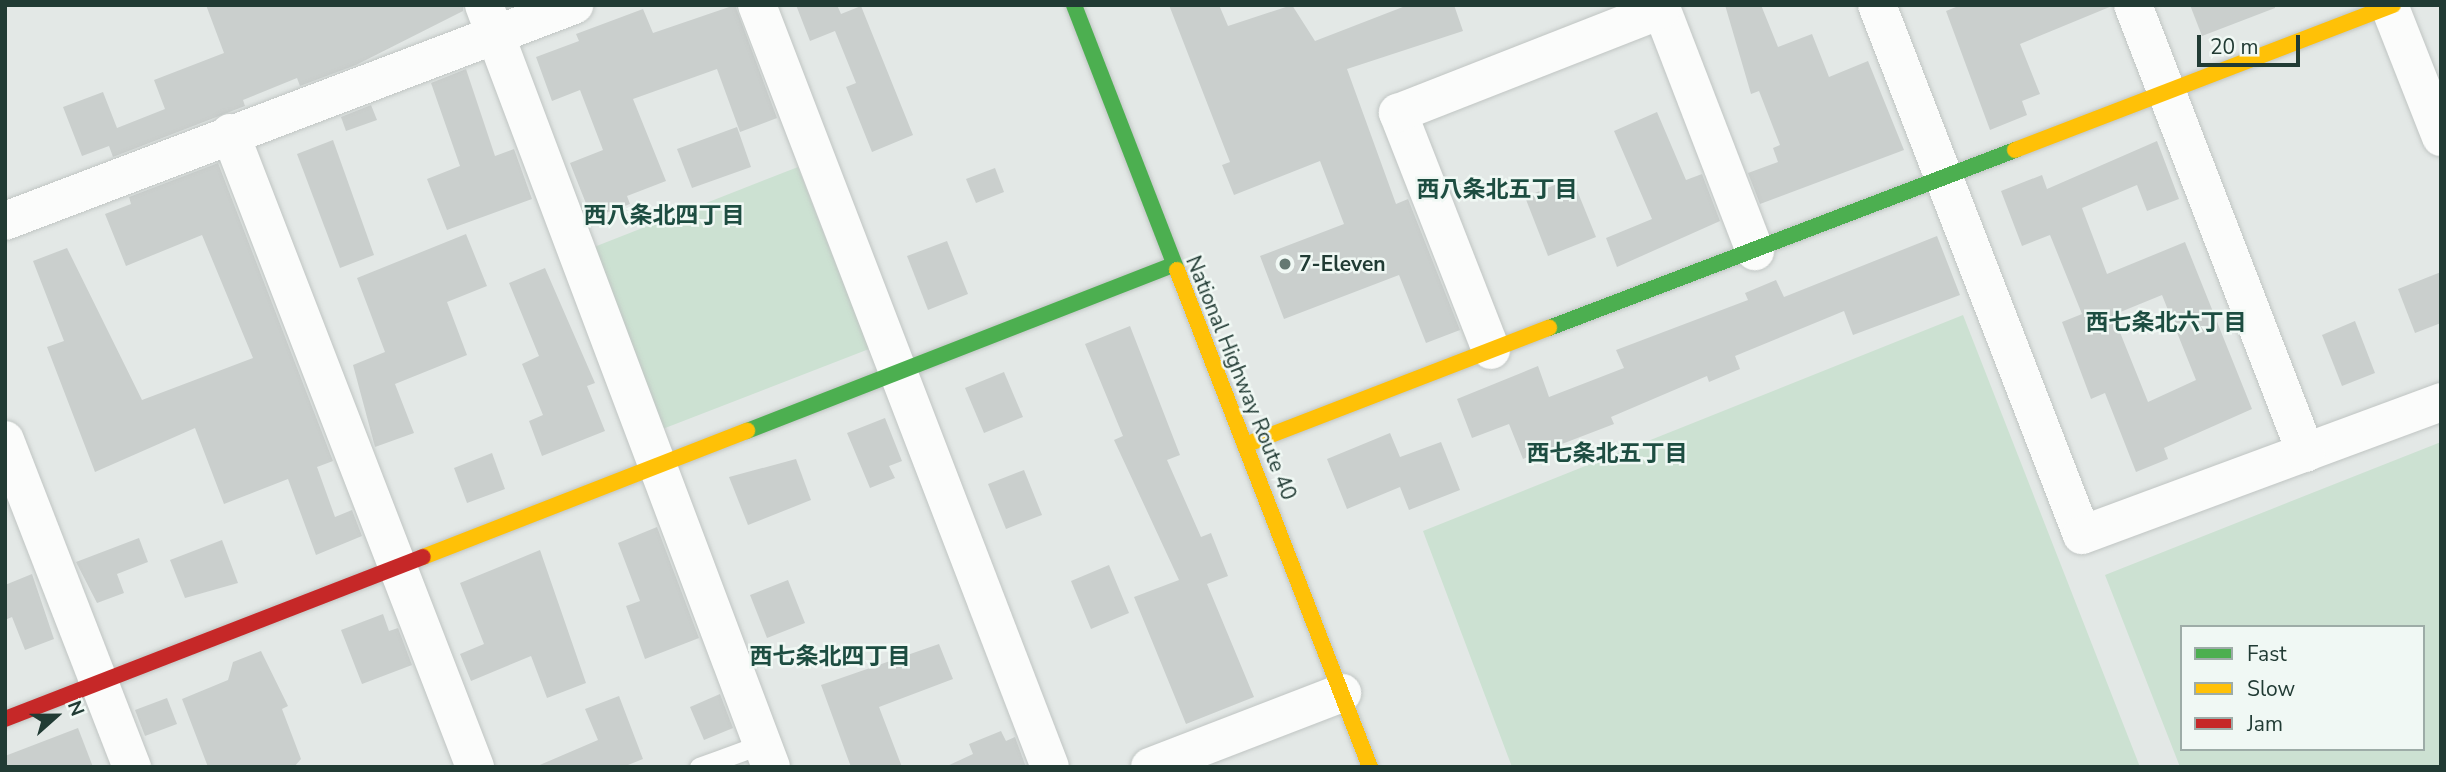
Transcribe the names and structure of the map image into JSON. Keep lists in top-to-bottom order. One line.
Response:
{"streets":{"main road":["National Highway Route 40"]},"districts":["西八条北五丁目","西八条北四丁目","西七条北六丁目","西七条北五丁目","西七条北四丁目"],"places":["7-Eleven"],"legend":["Fast","Slow","Jam"],"scale_bar":"20 m","north":"right"}
